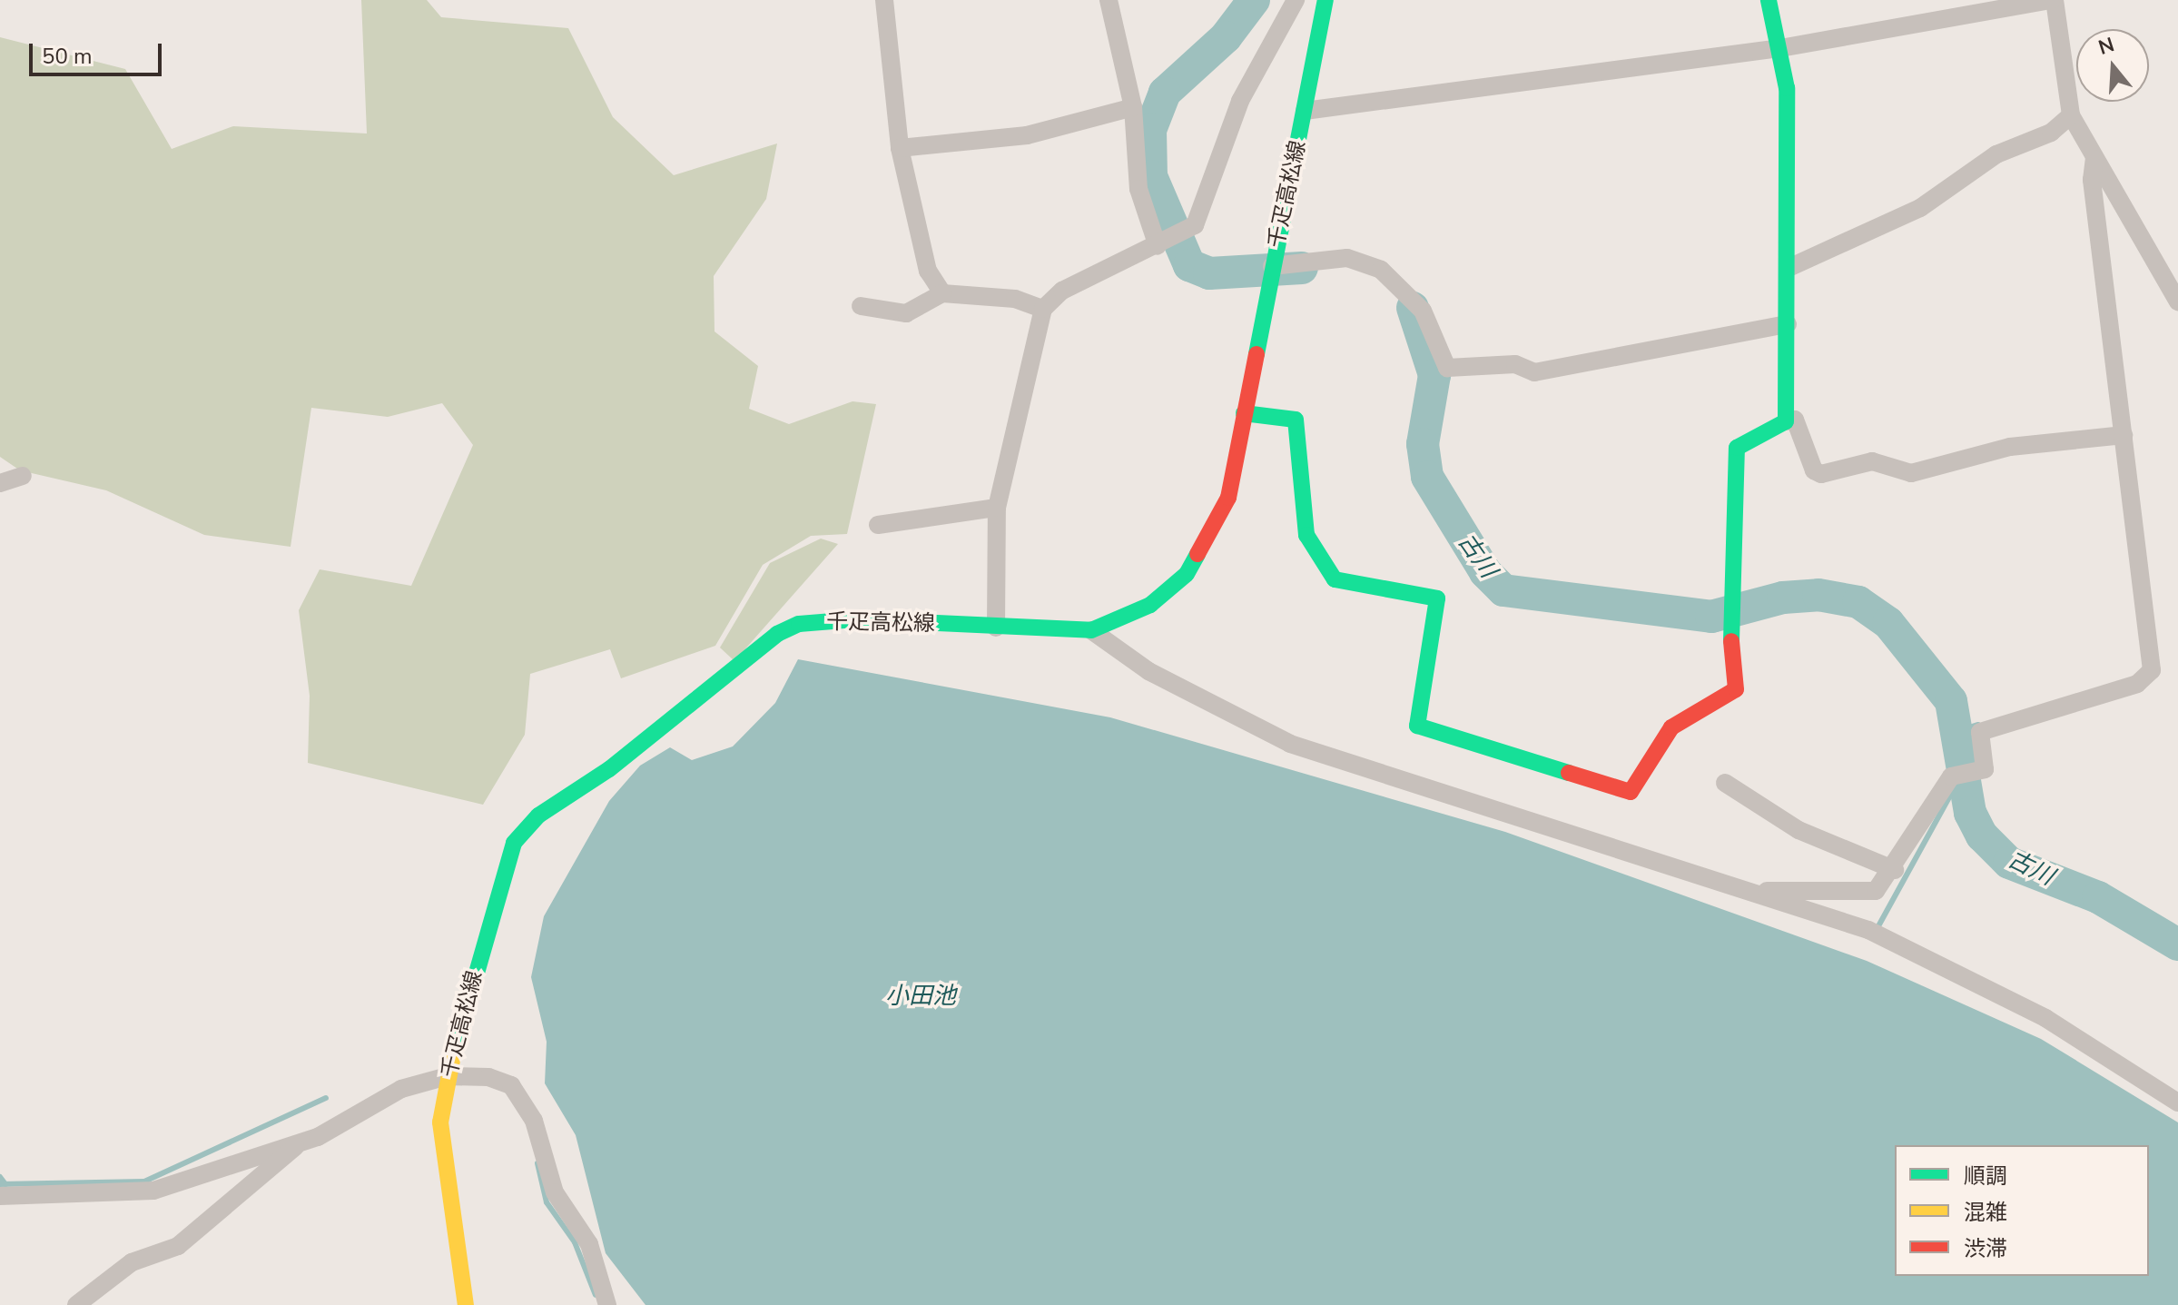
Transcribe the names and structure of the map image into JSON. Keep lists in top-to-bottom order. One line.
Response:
{"streets":{"main road":["千疋高松線"]},"water":["古川","小田池"],"legend":["順調","混雑","渋滞"],"scale_bar":"50 m","north":"top"}
